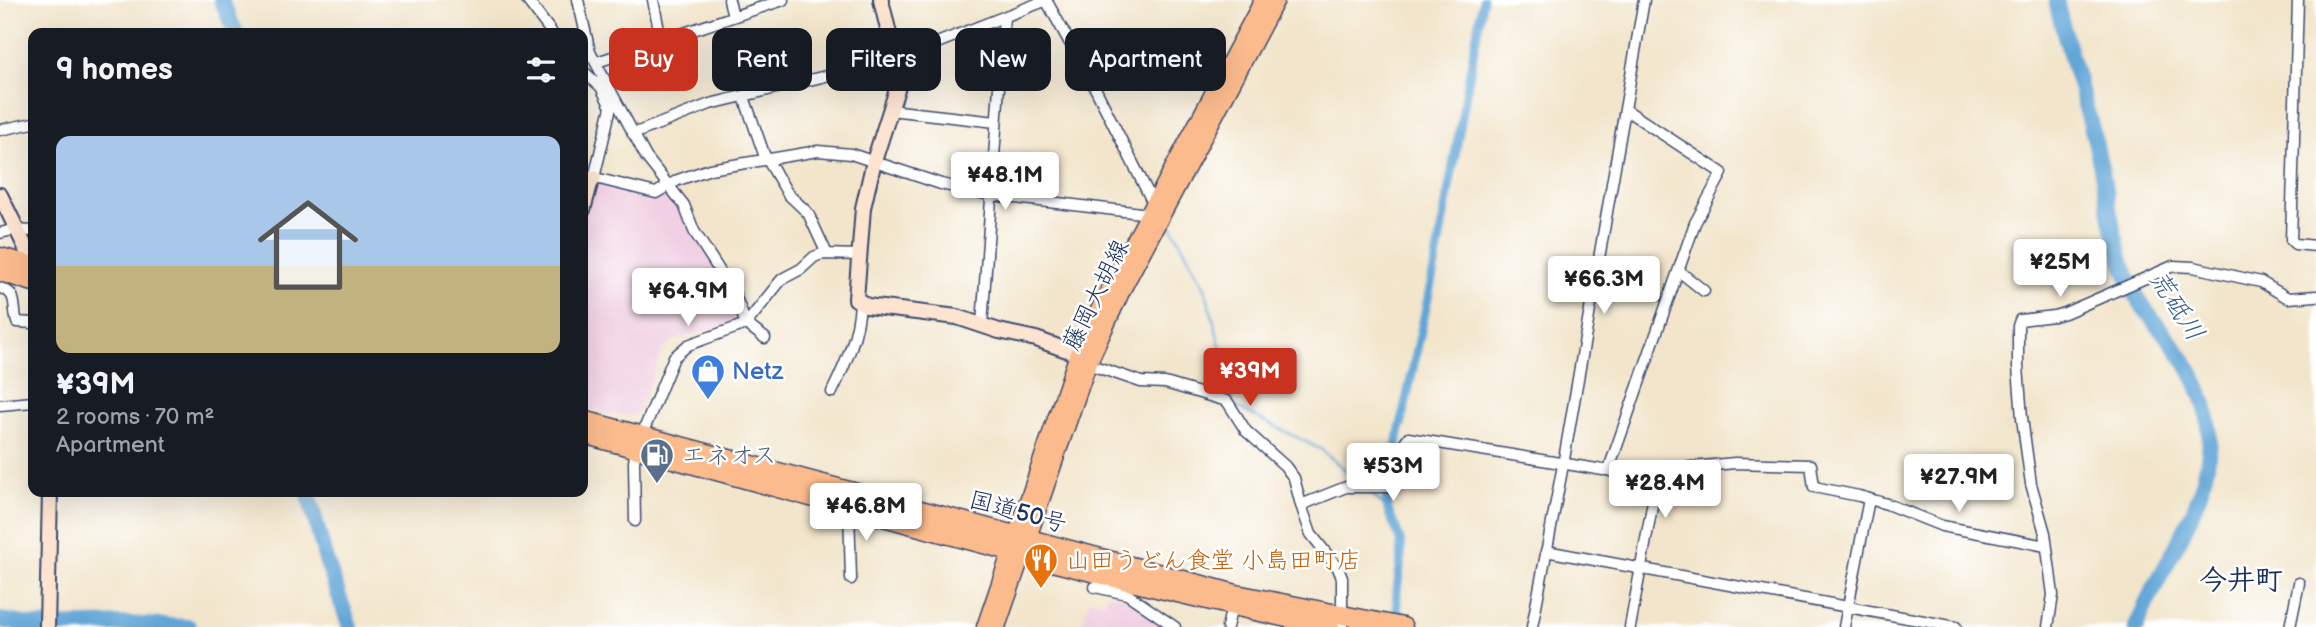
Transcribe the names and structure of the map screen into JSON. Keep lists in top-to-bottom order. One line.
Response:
{"streets":{"highway":["国道50号"],"main road":["藤岡大胡線"]},"crossings":[["藤岡大胡線","国道50号"]],"districts":["今井町"],"water":["荒砥川"],"places":{"shop":["Netz"],"fuel station":["エネオス"],"restaurant":["山田うどん食堂 小島田町店"]},"page":{"chip":["Buy","Rent","Filters","New","Apartment"],"heading":"9 homes","list":[{"name":"¥39M","note":"2 rooms · 70 m² · Apartment"}],"price":["¥48.1M","¥25M","¥66.3M","¥64.9M","¥39M","¥53M","¥27.9M","¥28.4M","¥46.8M"]}}
